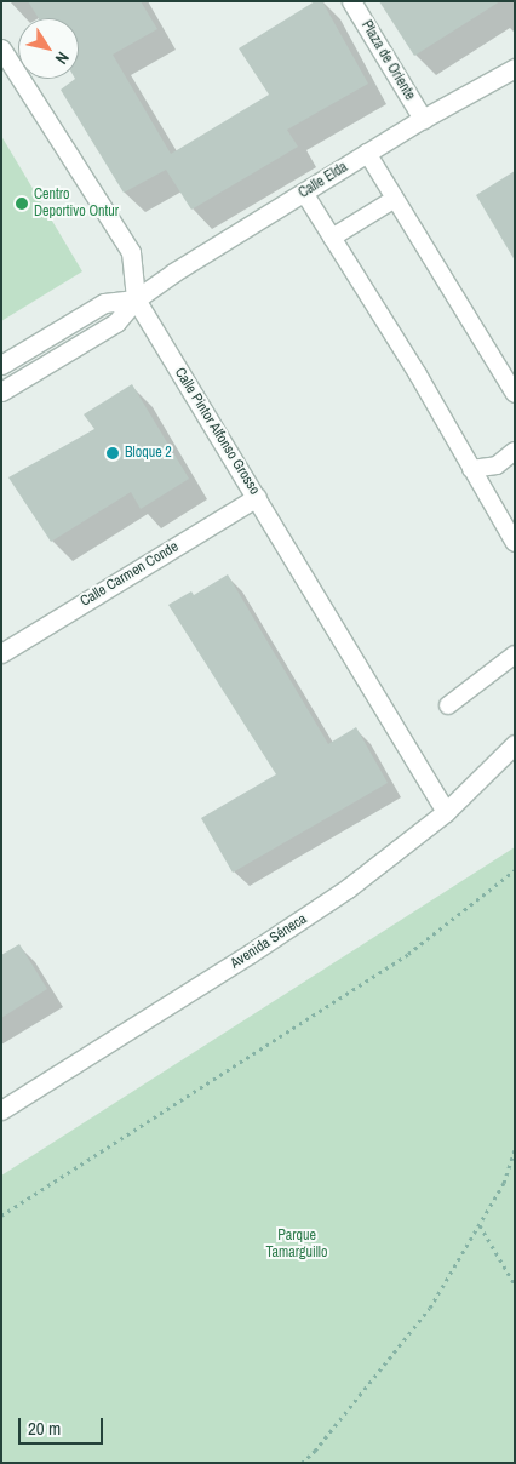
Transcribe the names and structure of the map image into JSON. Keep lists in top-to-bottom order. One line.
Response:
{"streets":{"street":["Plaza de Oriente","Calle Elda","Calle Pintor Alfonso Grosso","Calle Carmen Conde","Avenida Séneca"]},"crossings":[["Plaza de Oriente","Calle Elda"],["Calle Elda","Calle Pintor Alfonso Grosso"],["Calle Pintor Alfonso Grosso","Calle Carmen Conde"],["Calle Pintor Alfonso Grosso","Avenida Séneca"]],"parks":["Parque Tamarguillo"],"places":["Centro Deportivo Ontur","Bloque 2"],"scale_bar":"20 m","north":"bottom right"}
